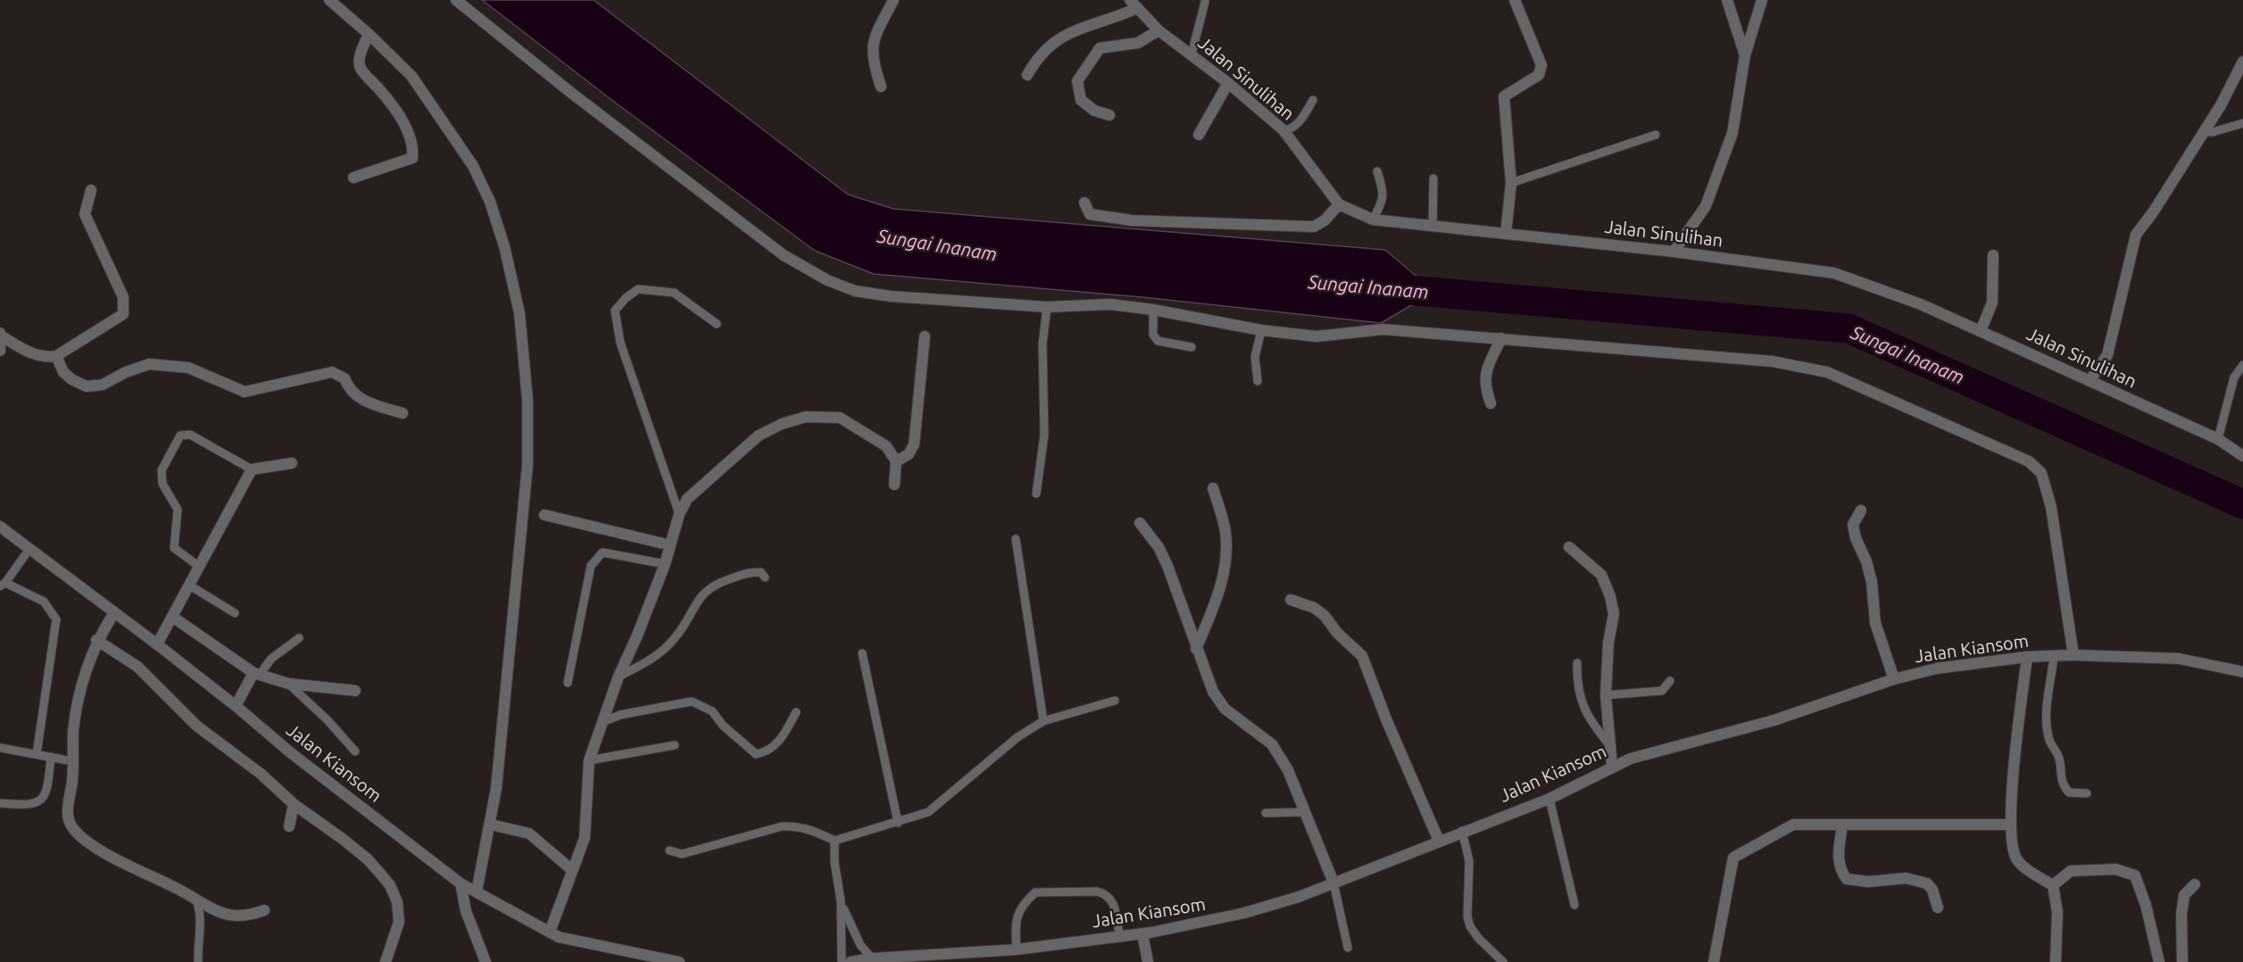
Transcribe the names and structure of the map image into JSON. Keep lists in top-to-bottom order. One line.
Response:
{"streets":{"street":["Jalan Sinulihan","Jalan Kiansom"]},"water":["Sungai Inanam"]}
